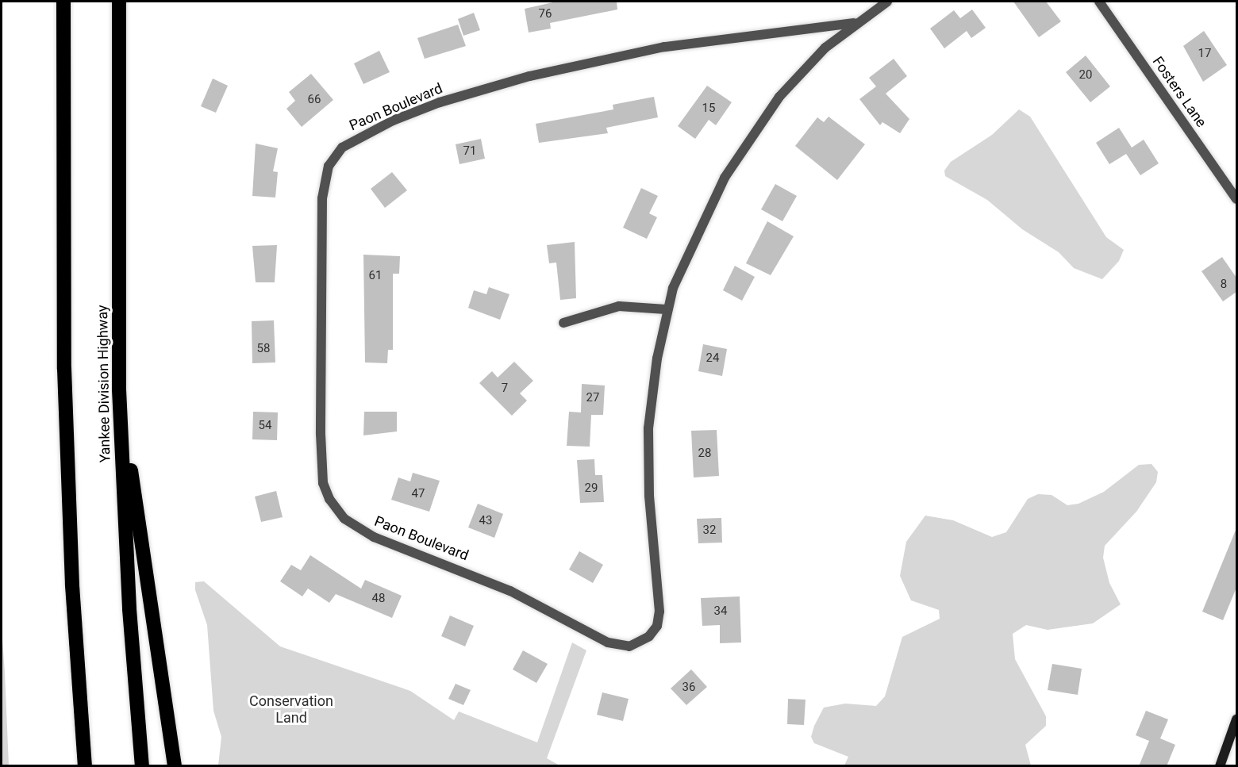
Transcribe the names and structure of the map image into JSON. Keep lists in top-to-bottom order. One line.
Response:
{"streets":{"highway":["Yankee Division Highway"],"street":["Fosters Lane","Paon Boulevard"]},"parks":["Conservation Land"],"house_numbers":["76","17","20","66","15","71","61","8","58","24","7","27","54","28","29","47","43","32","48","34","36"]}
